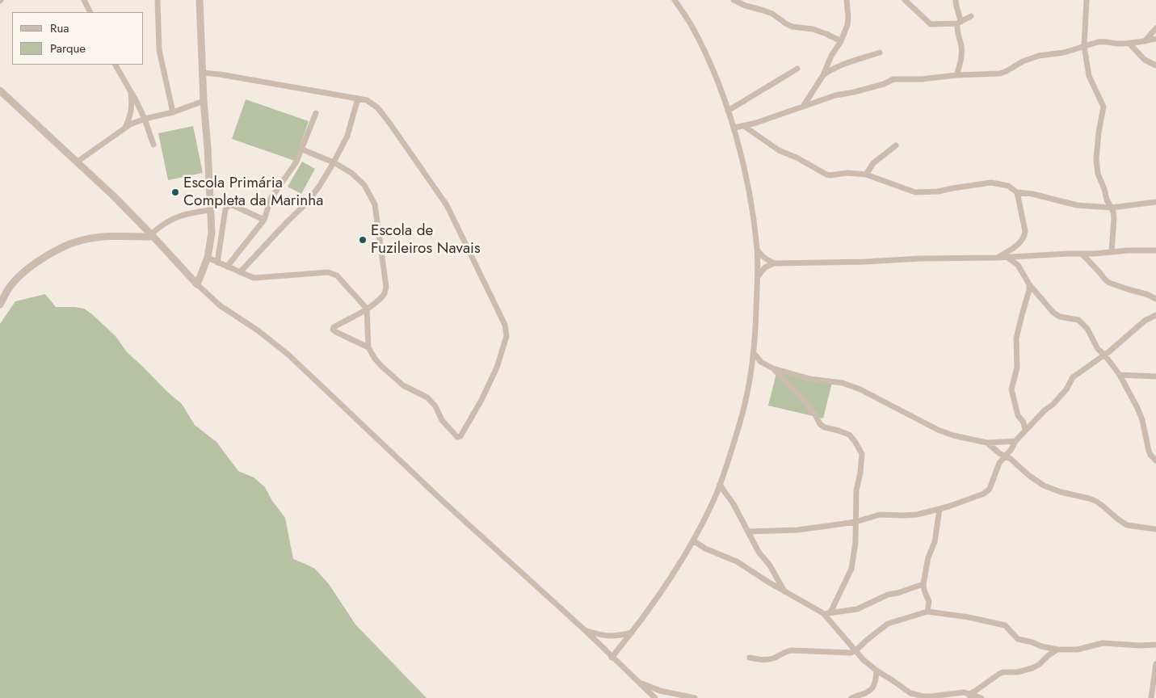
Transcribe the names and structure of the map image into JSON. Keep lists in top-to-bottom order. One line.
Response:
{"places":["Escola Primária Completa da Marinha","Escola de Fuzileiros Navais"],"legend":["Rua","Parque"]}
